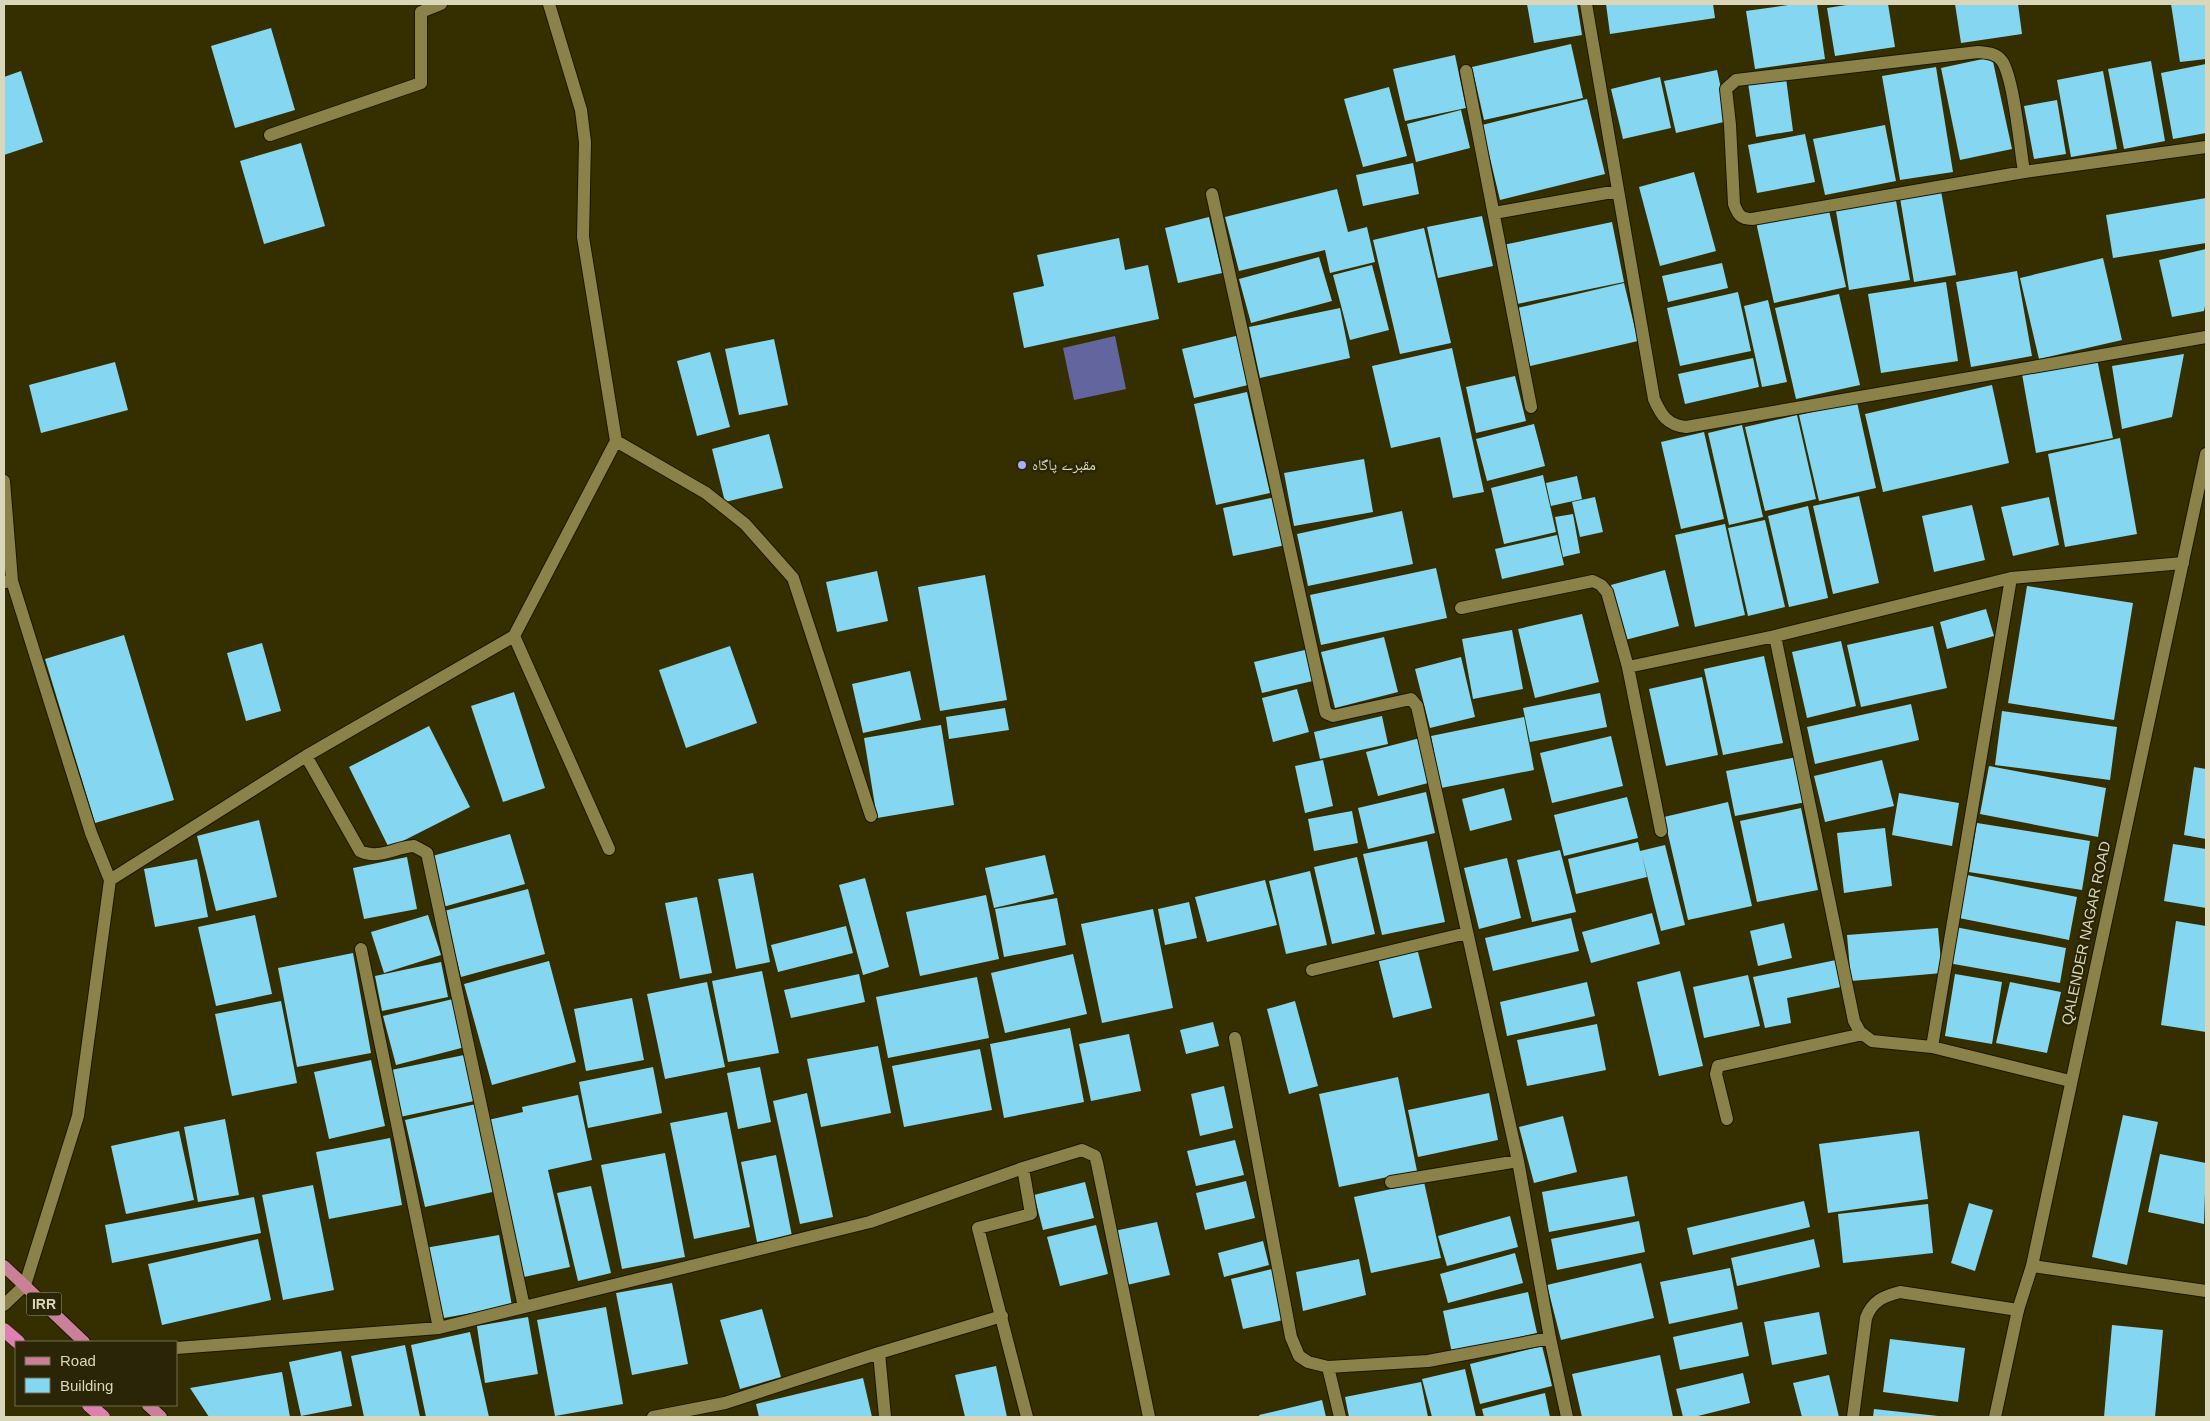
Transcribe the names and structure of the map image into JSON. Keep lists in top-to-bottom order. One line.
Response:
{"streets":{"main road":["IRR"],"street":["QALENDER NAGAR ROAD"]},"places":["مقبرے پاگاہ"],"legend":["Road","Building"]}
